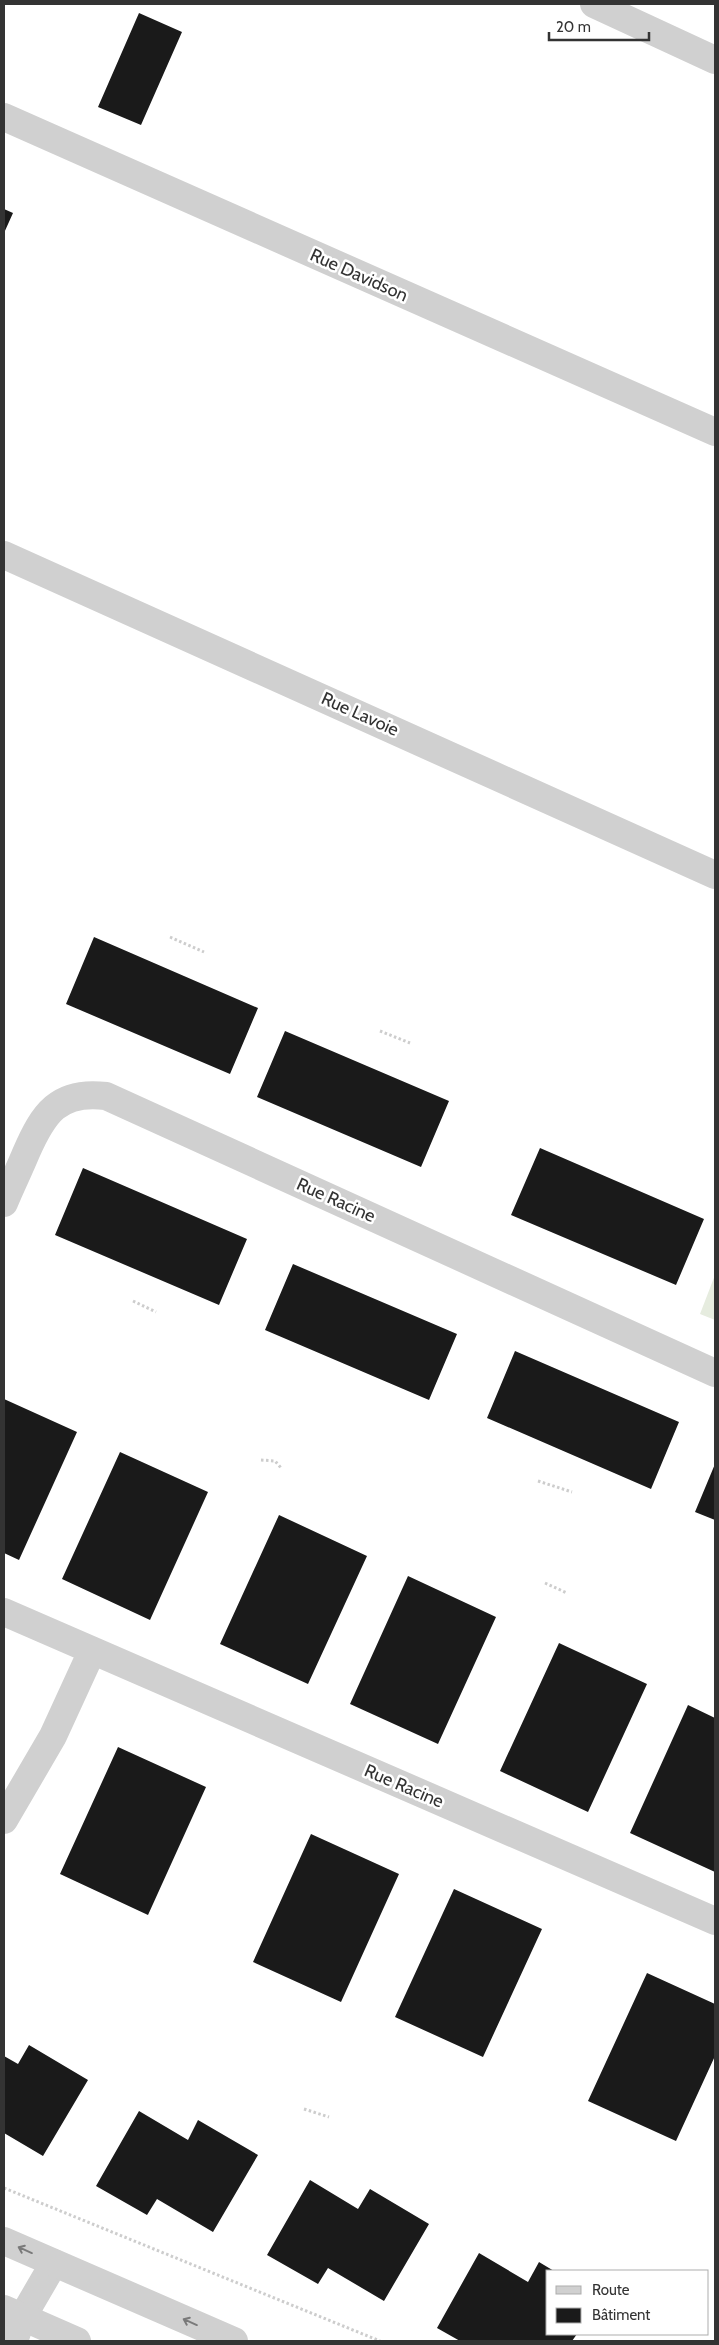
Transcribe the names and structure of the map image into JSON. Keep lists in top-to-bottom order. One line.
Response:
{"streets":{"street":["Rue Davidson","Rue Lavoie","Rue Racine"]},"legend":["Route","Bâtiment"],"scale_bar":"20 m"}
